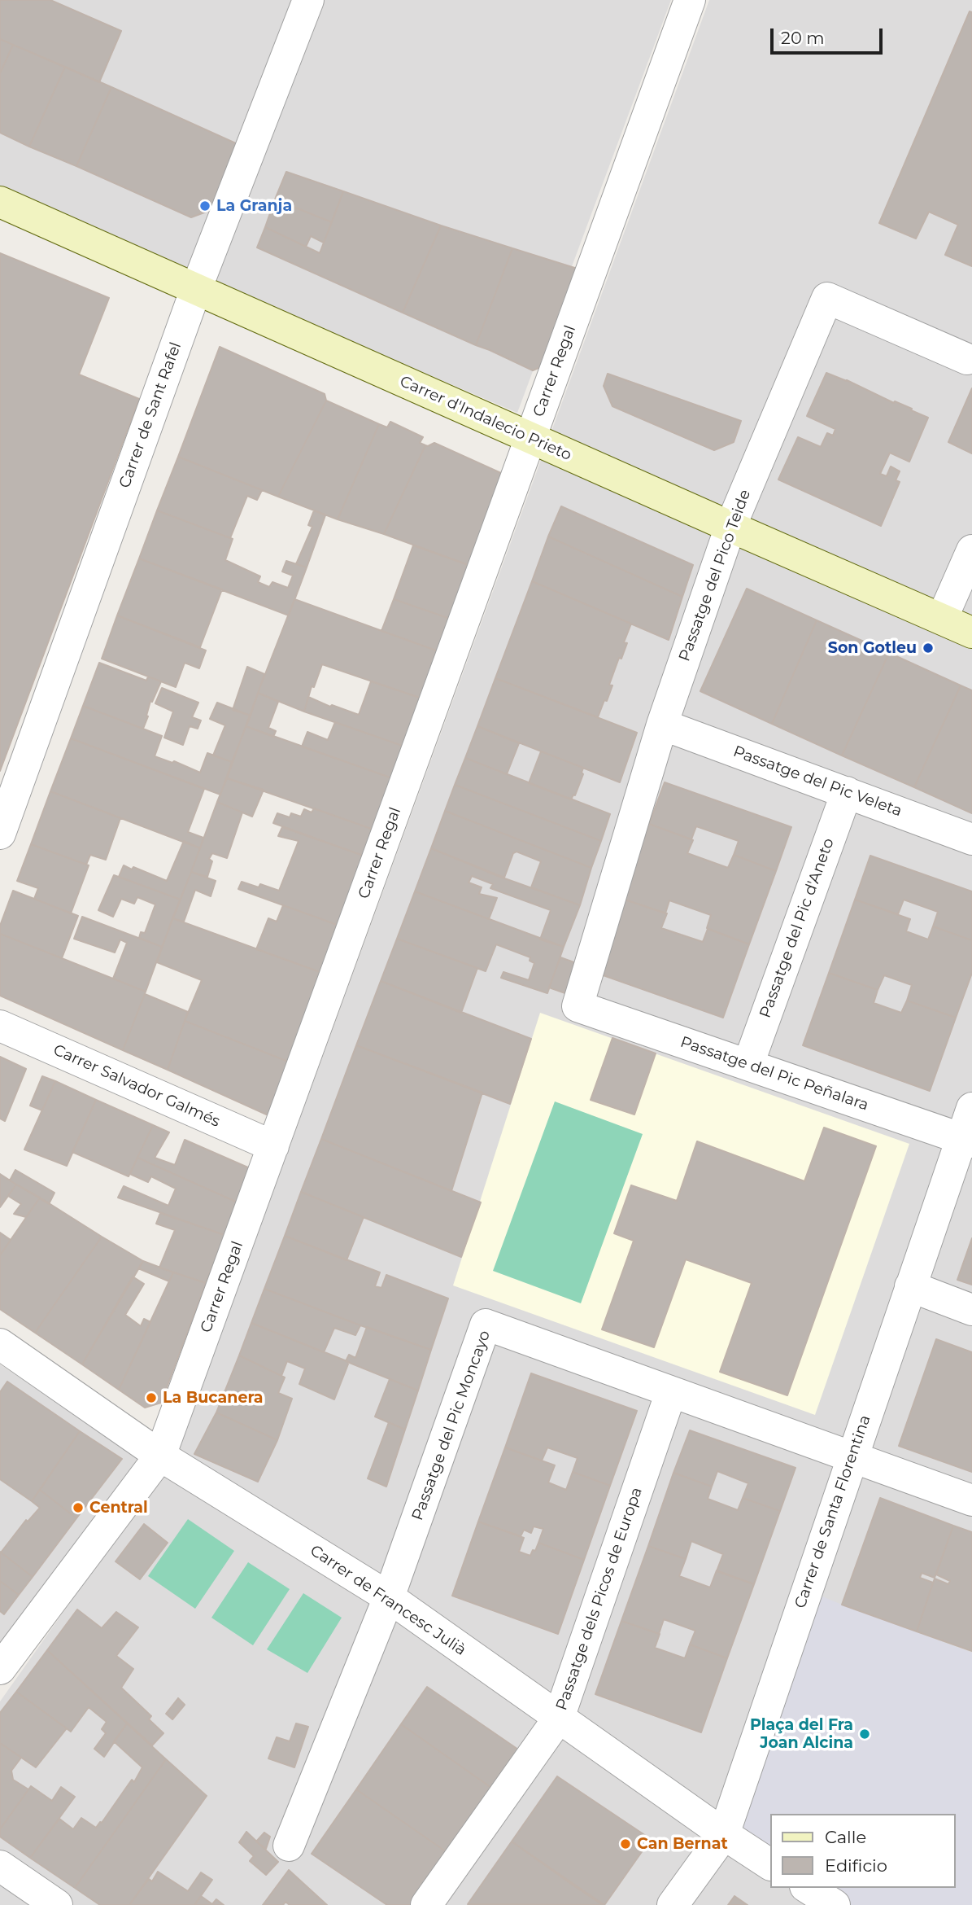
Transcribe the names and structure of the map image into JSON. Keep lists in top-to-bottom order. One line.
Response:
{"streets":{"street":["Carrer Regal","Carrer de Sant Rafel","Carrer d'Indalecio Prieto","Passatge del Pico Teide","Passatge del Pic Veleta","Passatge del Pic d'Aneto","Passatge del Pic Peñalara","Carrer Salvador Galmés","Passatge del Pic Moncayo","Carrer de Santa Florentina","Passatge dels Picos de Europa","Carrer de Francesc Julià"]},"crossings":[["Carrer Regal","Carrer d'Indalecio Prieto"],["Carrer Regal","Carrer Salvador Galmés"],["Carrer Regal","Carrer de Francesc Julià"],["Carrer de Sant Rafel","Carrer d'Indalecio Prieto"],["Carrer d'Indalecio Prieto","Passatge del Pico Teide"],["Passatge del Pico Teide","Passatge del Pic Veleta"],["Passatge del Pico Teide","Passatge del Pic Peñalara"],["Passatge del Pic Veleta","Passatge del Pic d'Aneto"],["Passatge del Pic d'Aneto","Passatge del Pic Peñalara"],["Passatge del Pic Peñalara","Carrer de Santa Florentina"],["Passatge del Pic Moncayo","Carrer de Santa Florentina"],["Passatge del Pic Moncayo","Passatge dels Picos de Europa"],["Passatge del Pic Moncayo","Carrer de Francesc Julià"],["Carrer de Santa Florentina","Carrer de Francesc Julià"],["Passatge dels Picos de Europa","Carrer de Francesc Julià"]],"places":["La Granja","Son Gotleu","La Bucanera","Central","Plaça del Fra Joan Alcina","Can Bernat"],"legend":["Calle","Edificio"],"scale_bar":"20 m"}
